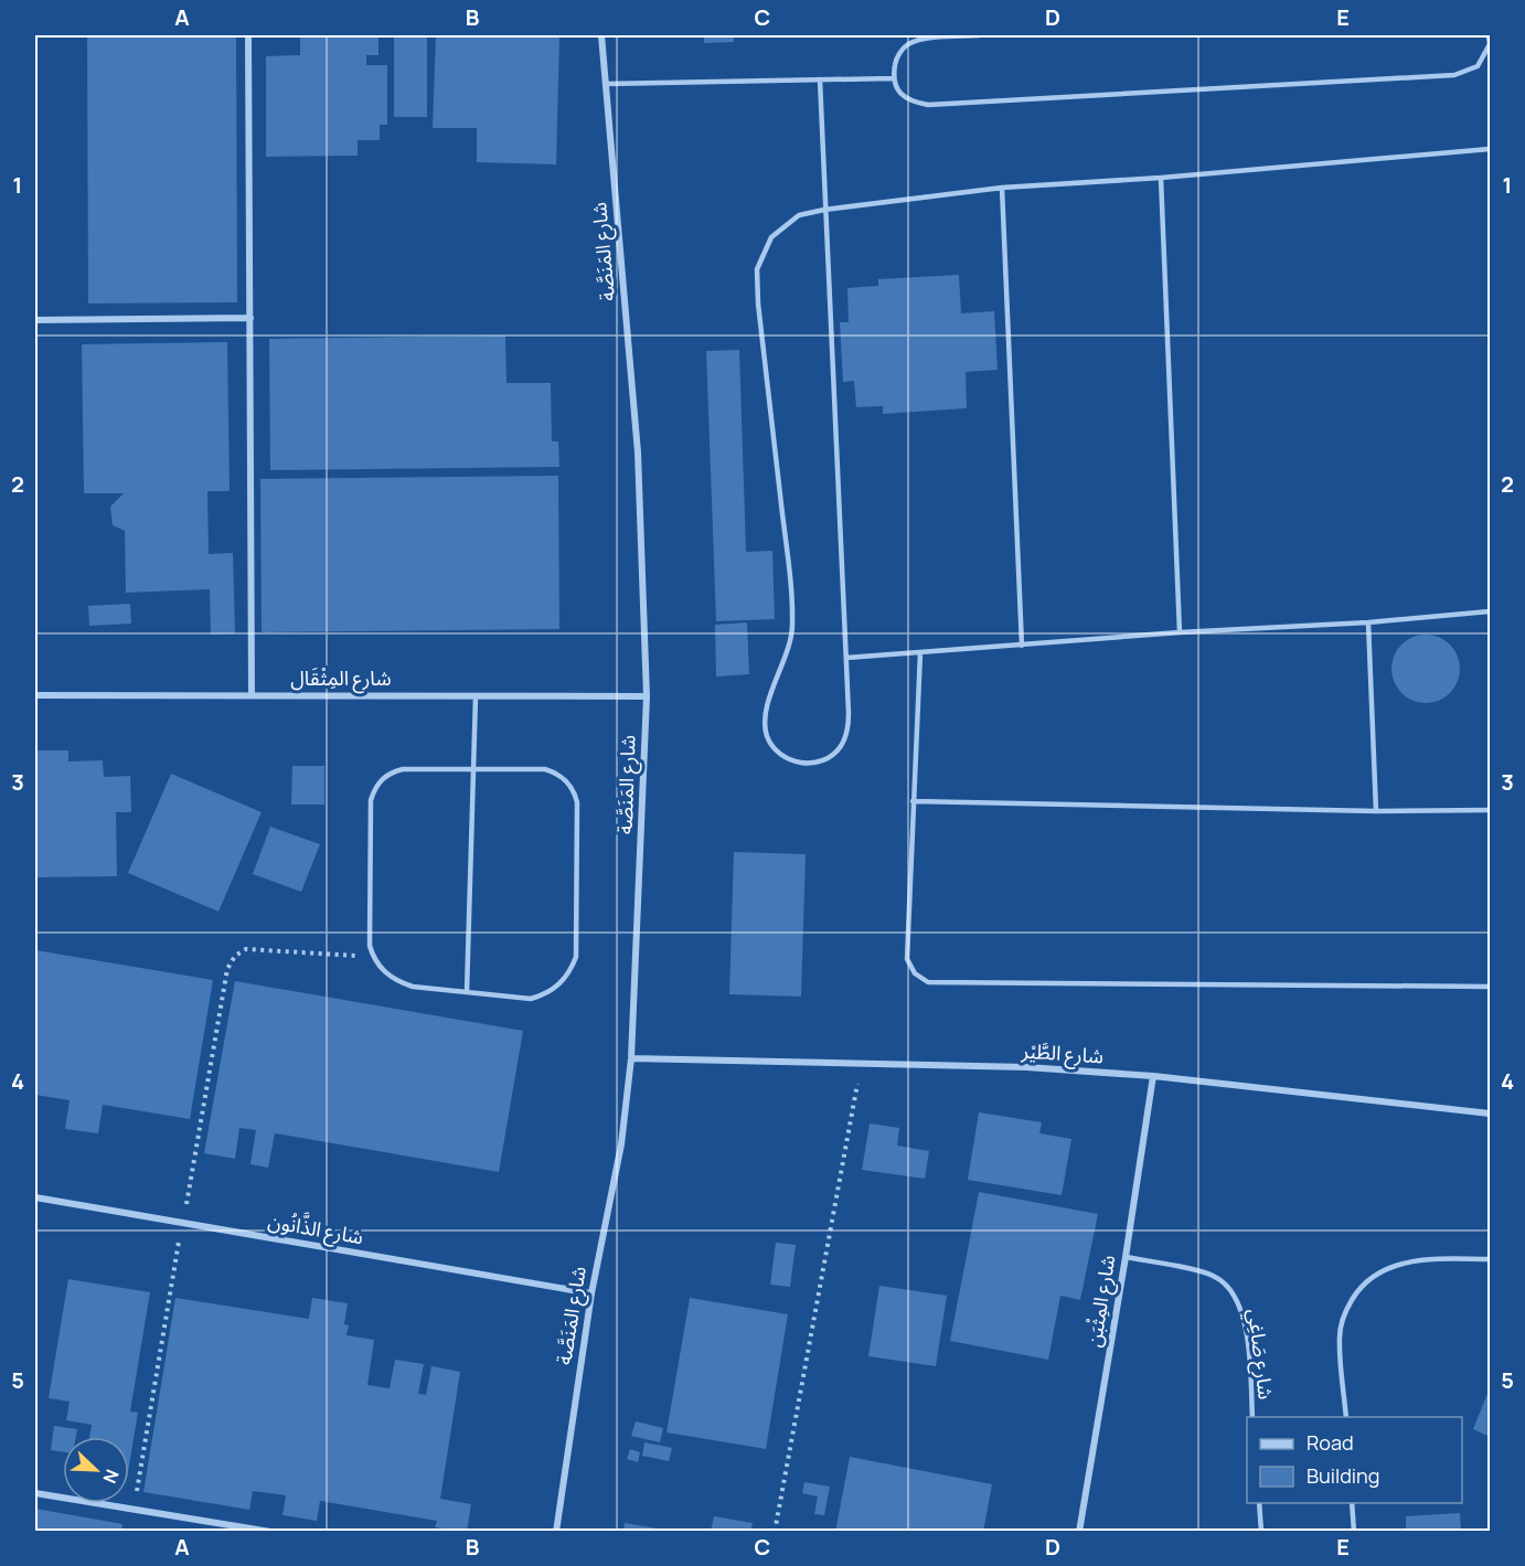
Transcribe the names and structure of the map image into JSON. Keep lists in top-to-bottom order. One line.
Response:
{"streets":{"street":["شارع المَنَصَّة","شارع المِثْقَال","شارع الطَّيْر","شارع الذَّانُون","شارع المِثْبَن"],"lane":["شارع صَاغِي"]},"crossings":[["شارع المَنَصَّة","شارع المِثْقَال"],["شارع المَنَصَّة","شارع الطَّيْر"],["شارع المَنَصَّة","شارع الذَّانُون"],["شارع الطَّيْر","شارع المِثْبَن"],["شارع المِثْبَن","شارع صَاغِي"]],"legend":["Road","Building"],"north":"bottom right","grid":{"columns":["A","B","C","D","E"],"rows":["1","2","3","4","5"]}}
